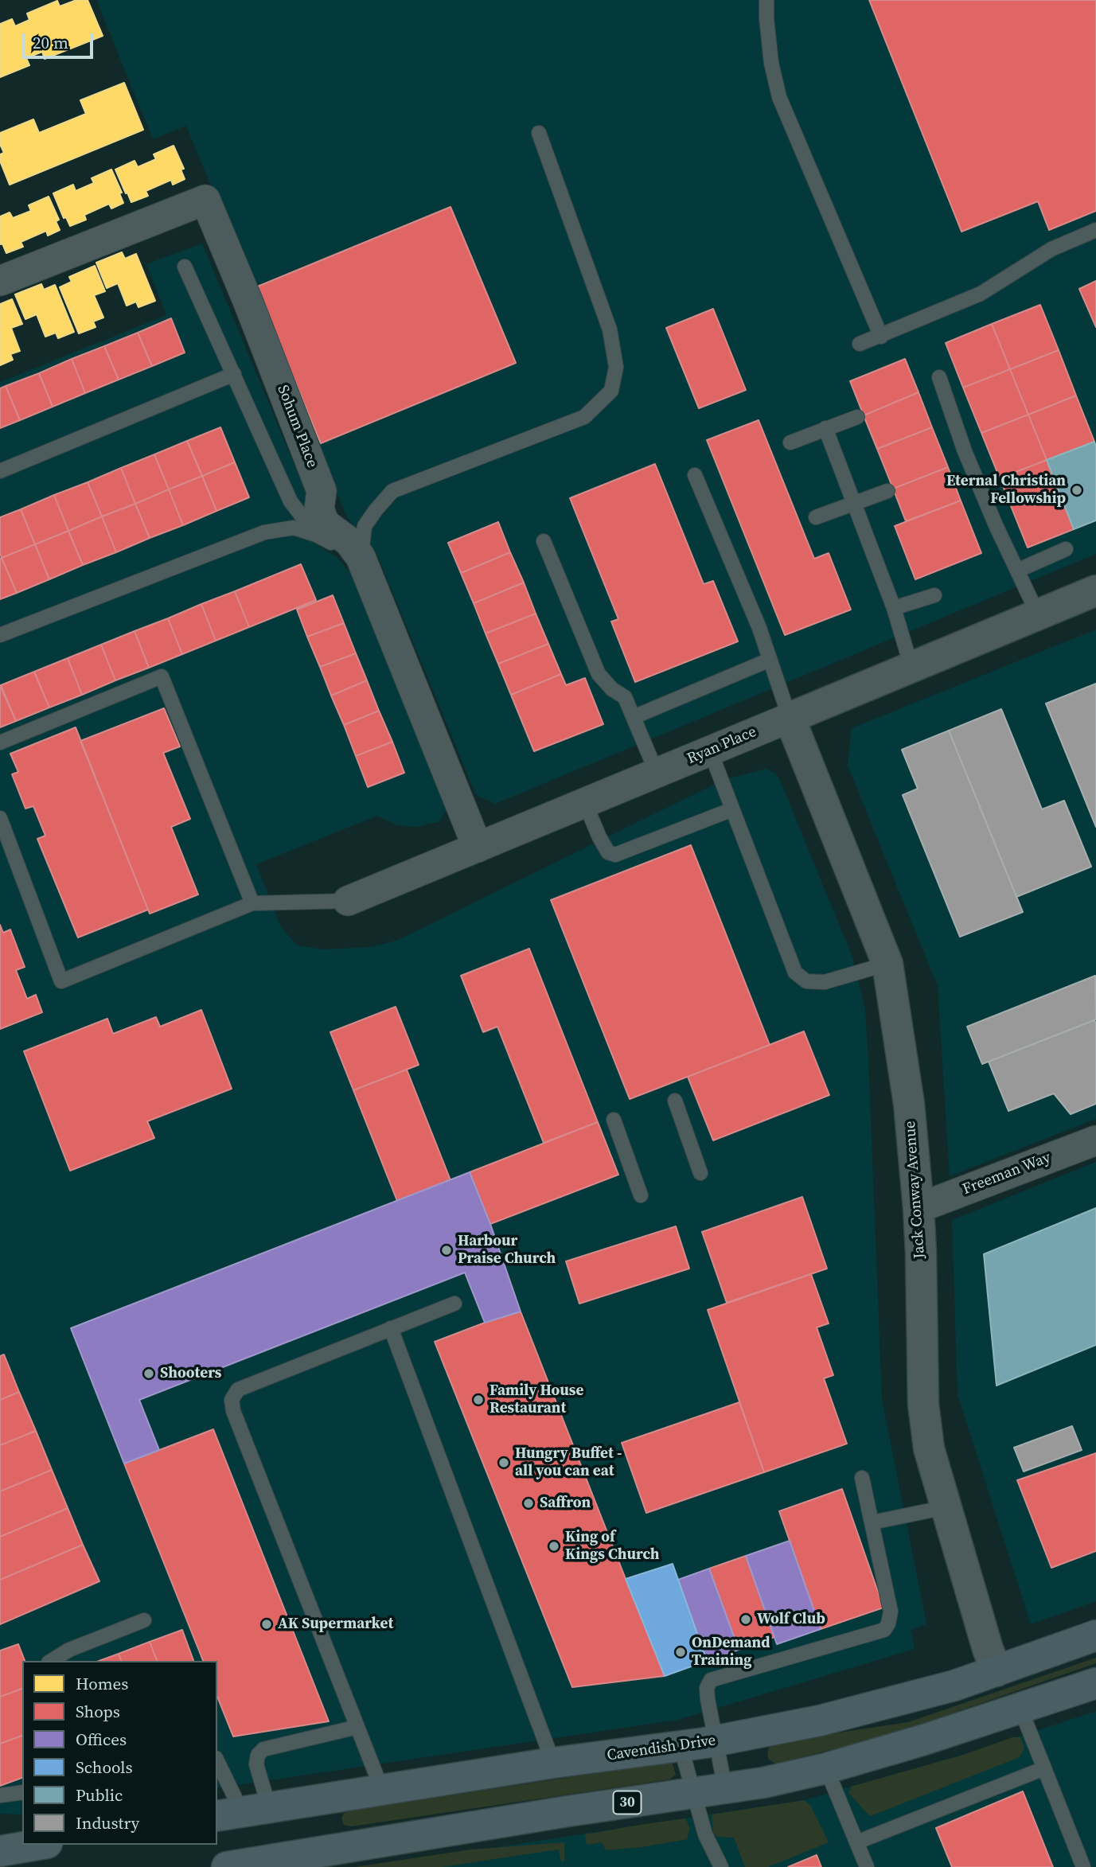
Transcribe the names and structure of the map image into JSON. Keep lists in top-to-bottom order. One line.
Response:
{"streets":{"main road":["Cavendish Drive","30"],"street":["Sohum Place","Ryan Place","Freeman Way","Jack Conway Avenue"]},"crossings":[["Sohum Place","Ryan Place"],["Ryan Place","Jack Conway Avenue"],["Freeman Way","Jack Conway Avenue"],["Jack Conway Avenue","Cavendish Drive"]],"places":["Eternal Christian Fellowship","Harbour Praise Church","Shooters","Family House Restaurant","Hungry Buffet - all you can eat","Saffron","King of Kings Church","Wolf Club","AK Supermarket","OnDemand Training"],"legend":["Homes","Shops","Offices","Schools","Public","Industry"],"scale_bar":"20 m"}
